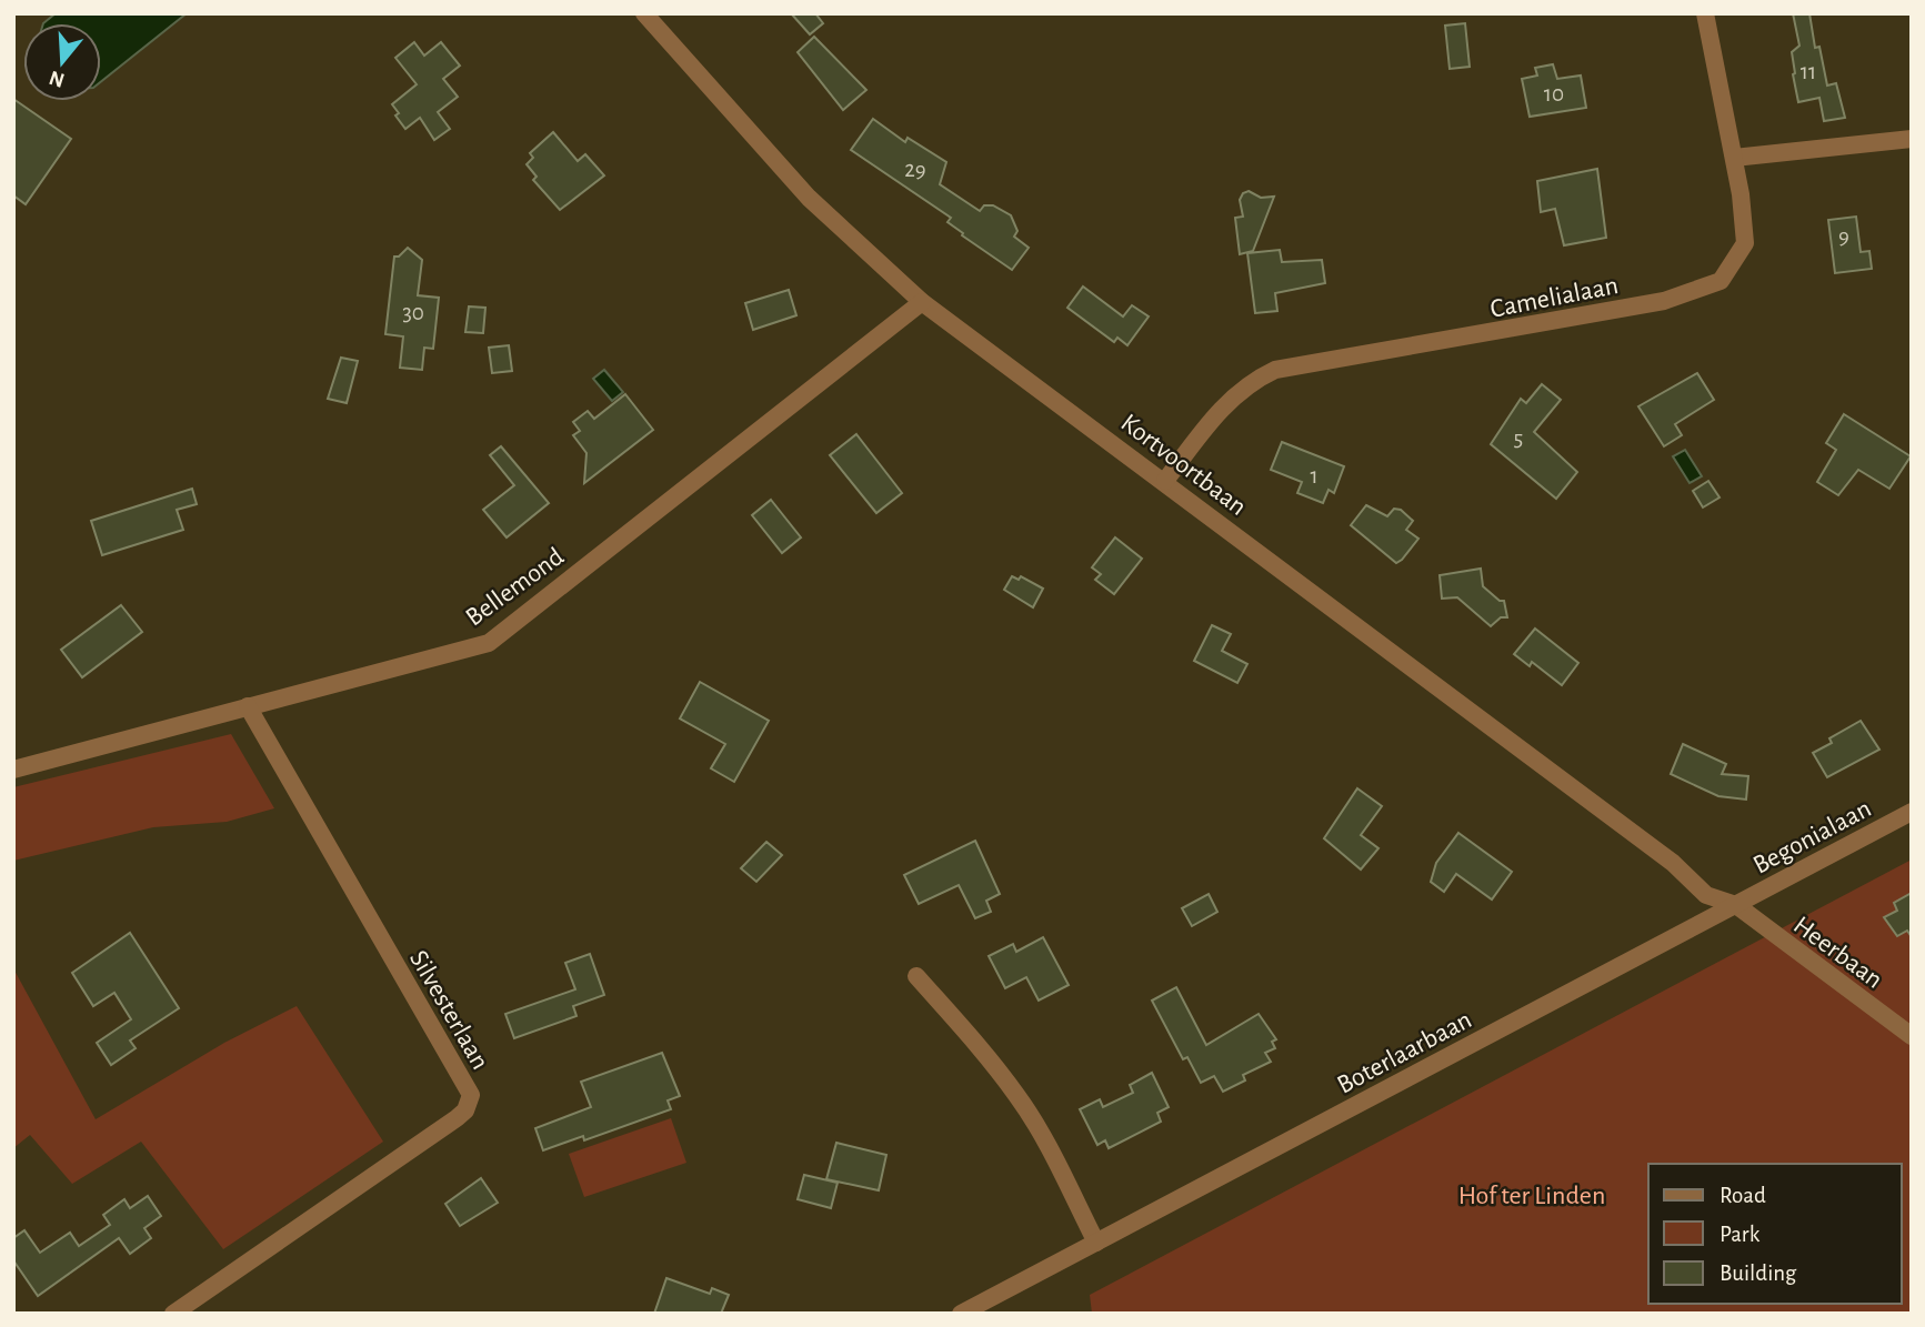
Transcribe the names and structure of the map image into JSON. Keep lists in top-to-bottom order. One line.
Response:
{"streets":{"street":["Camelialaan","Kortvoortbaan","Bellemond","Begonialaan","Heerbaan","Silvesterlaan","Boterlaarbaan"]},"crossings":[["Camelialaan","Kortvoortbaan"],["Kortvoortbaan","Bellemond"],["Kortvoortbaan","Begonialaan"],["Kortvoortbaan","Heerbaan"],["Kortvoortbaan","Boterlaarbaan"],["Bellemond","Silvesterlaan"],["Begonialaan","Heerbaan"],["Begonialaan","Boterlaarbaan"],["Heerbaan","Boterlaarbaan"]],"parks":["Hof ter Linden"],"house_numbers":["11","10","29","9","30","5","1"],"legend":["Road","Park","Building"],"north":"bottom"}
